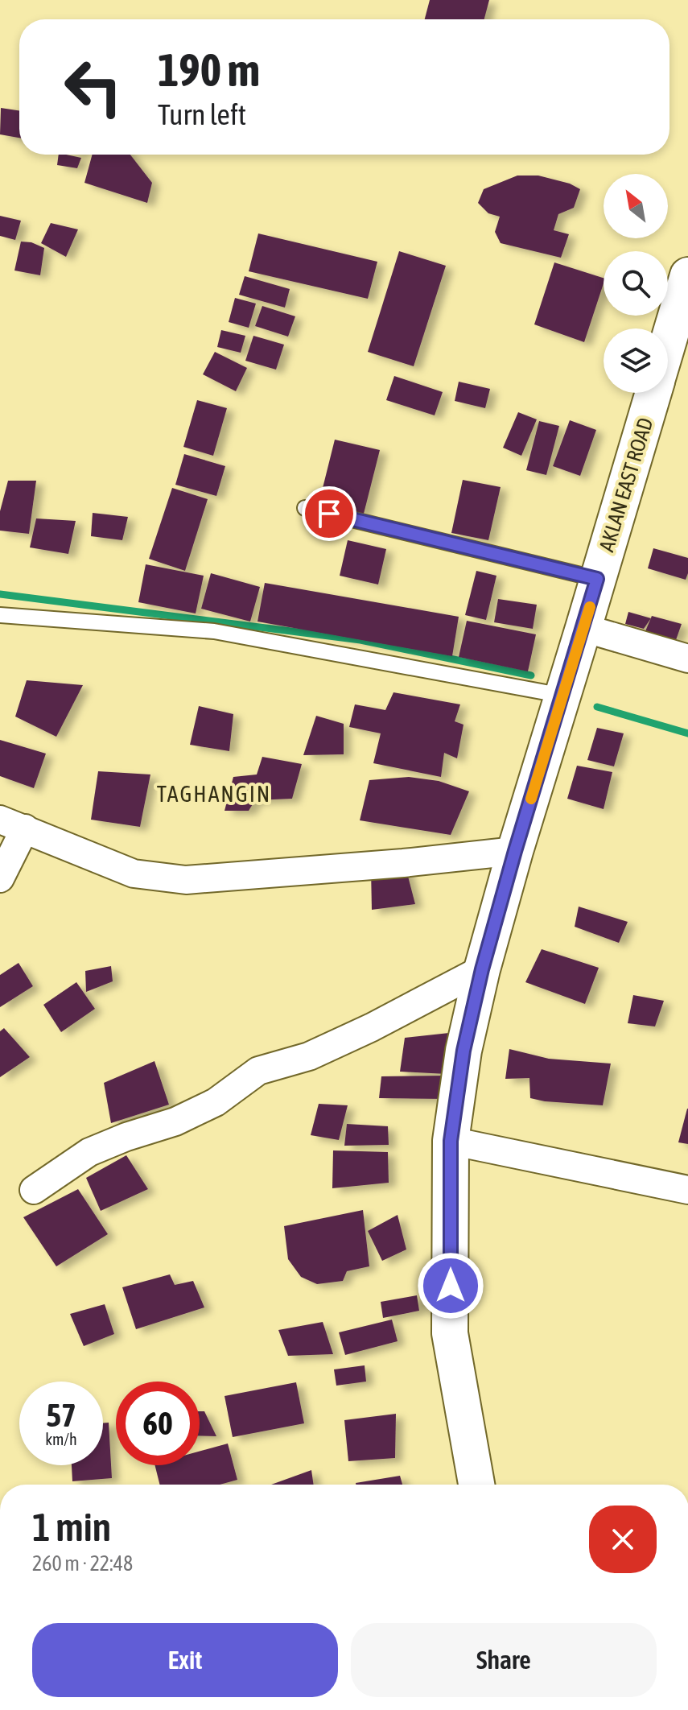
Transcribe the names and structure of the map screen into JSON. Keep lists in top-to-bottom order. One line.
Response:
{"streets":{"main road":["AKLAN EAST ROAD"]},"districts":["TAGHANGIN"],"north":"top left","page":{"turn":["190 m","Turn left"],"speed":"57 km/h","limit":"60","heading":["1 min","260 m · 22:48"],"buttons":["Exit","Share"]}}
